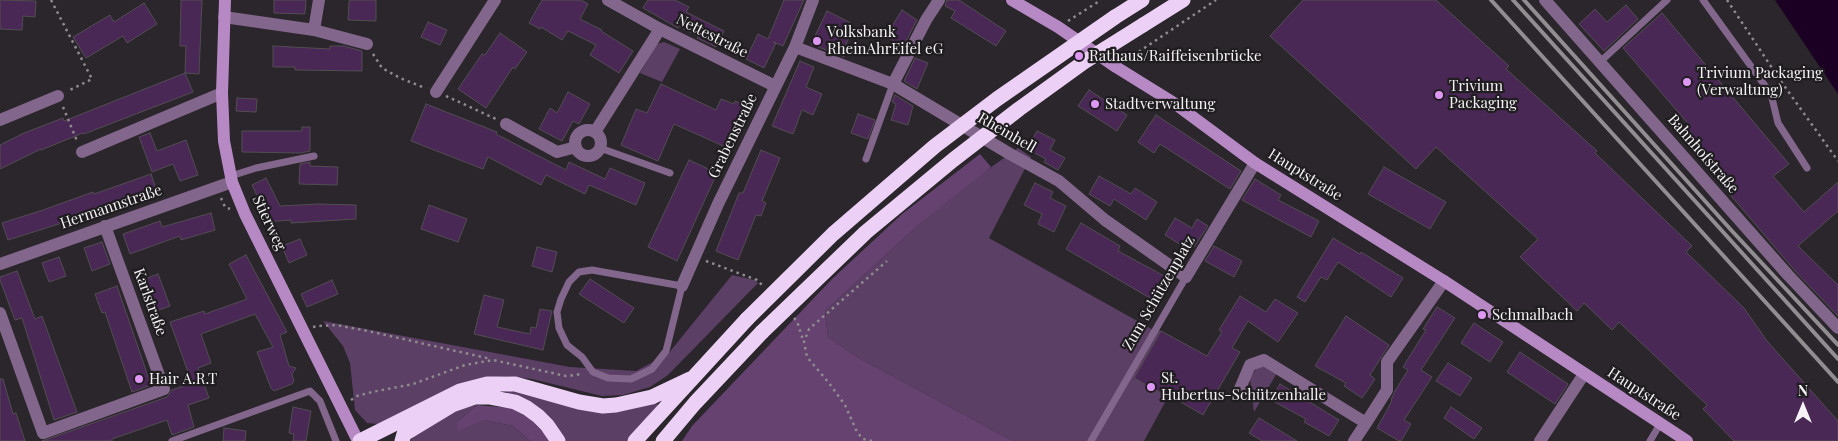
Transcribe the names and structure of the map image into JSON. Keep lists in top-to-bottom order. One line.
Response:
{"streets":{"main road":["Hauptstraße","Stierweg"],"street":["Nettestraße","Rheinhell","Grabenstraße","Bahnhofstraße","Hermannstraße","Zum Schützenplatz","Karlstraße"]},"crossings":[["Nettestraße","Grabenstraße"],["Rheinhell","Grabenstraße"],["Rheinhell","Zum Schützenplatz"],["Hauptstraße","Zum Schützenplatz"],["Hermannstraße","Stierweg"],["Hermannstraße","Karlstraße"]],"places":["Volksbank RheinAhrEifel eG","Rathaus/Raiffeisenbrücke","Trivium Packaging (Verwaltung)","Trivium Packaging","Stadtverwaltung","Schmalbach","Hair A.R.T","St. Hubertus-Schützenhalle"],"north":"top"}
